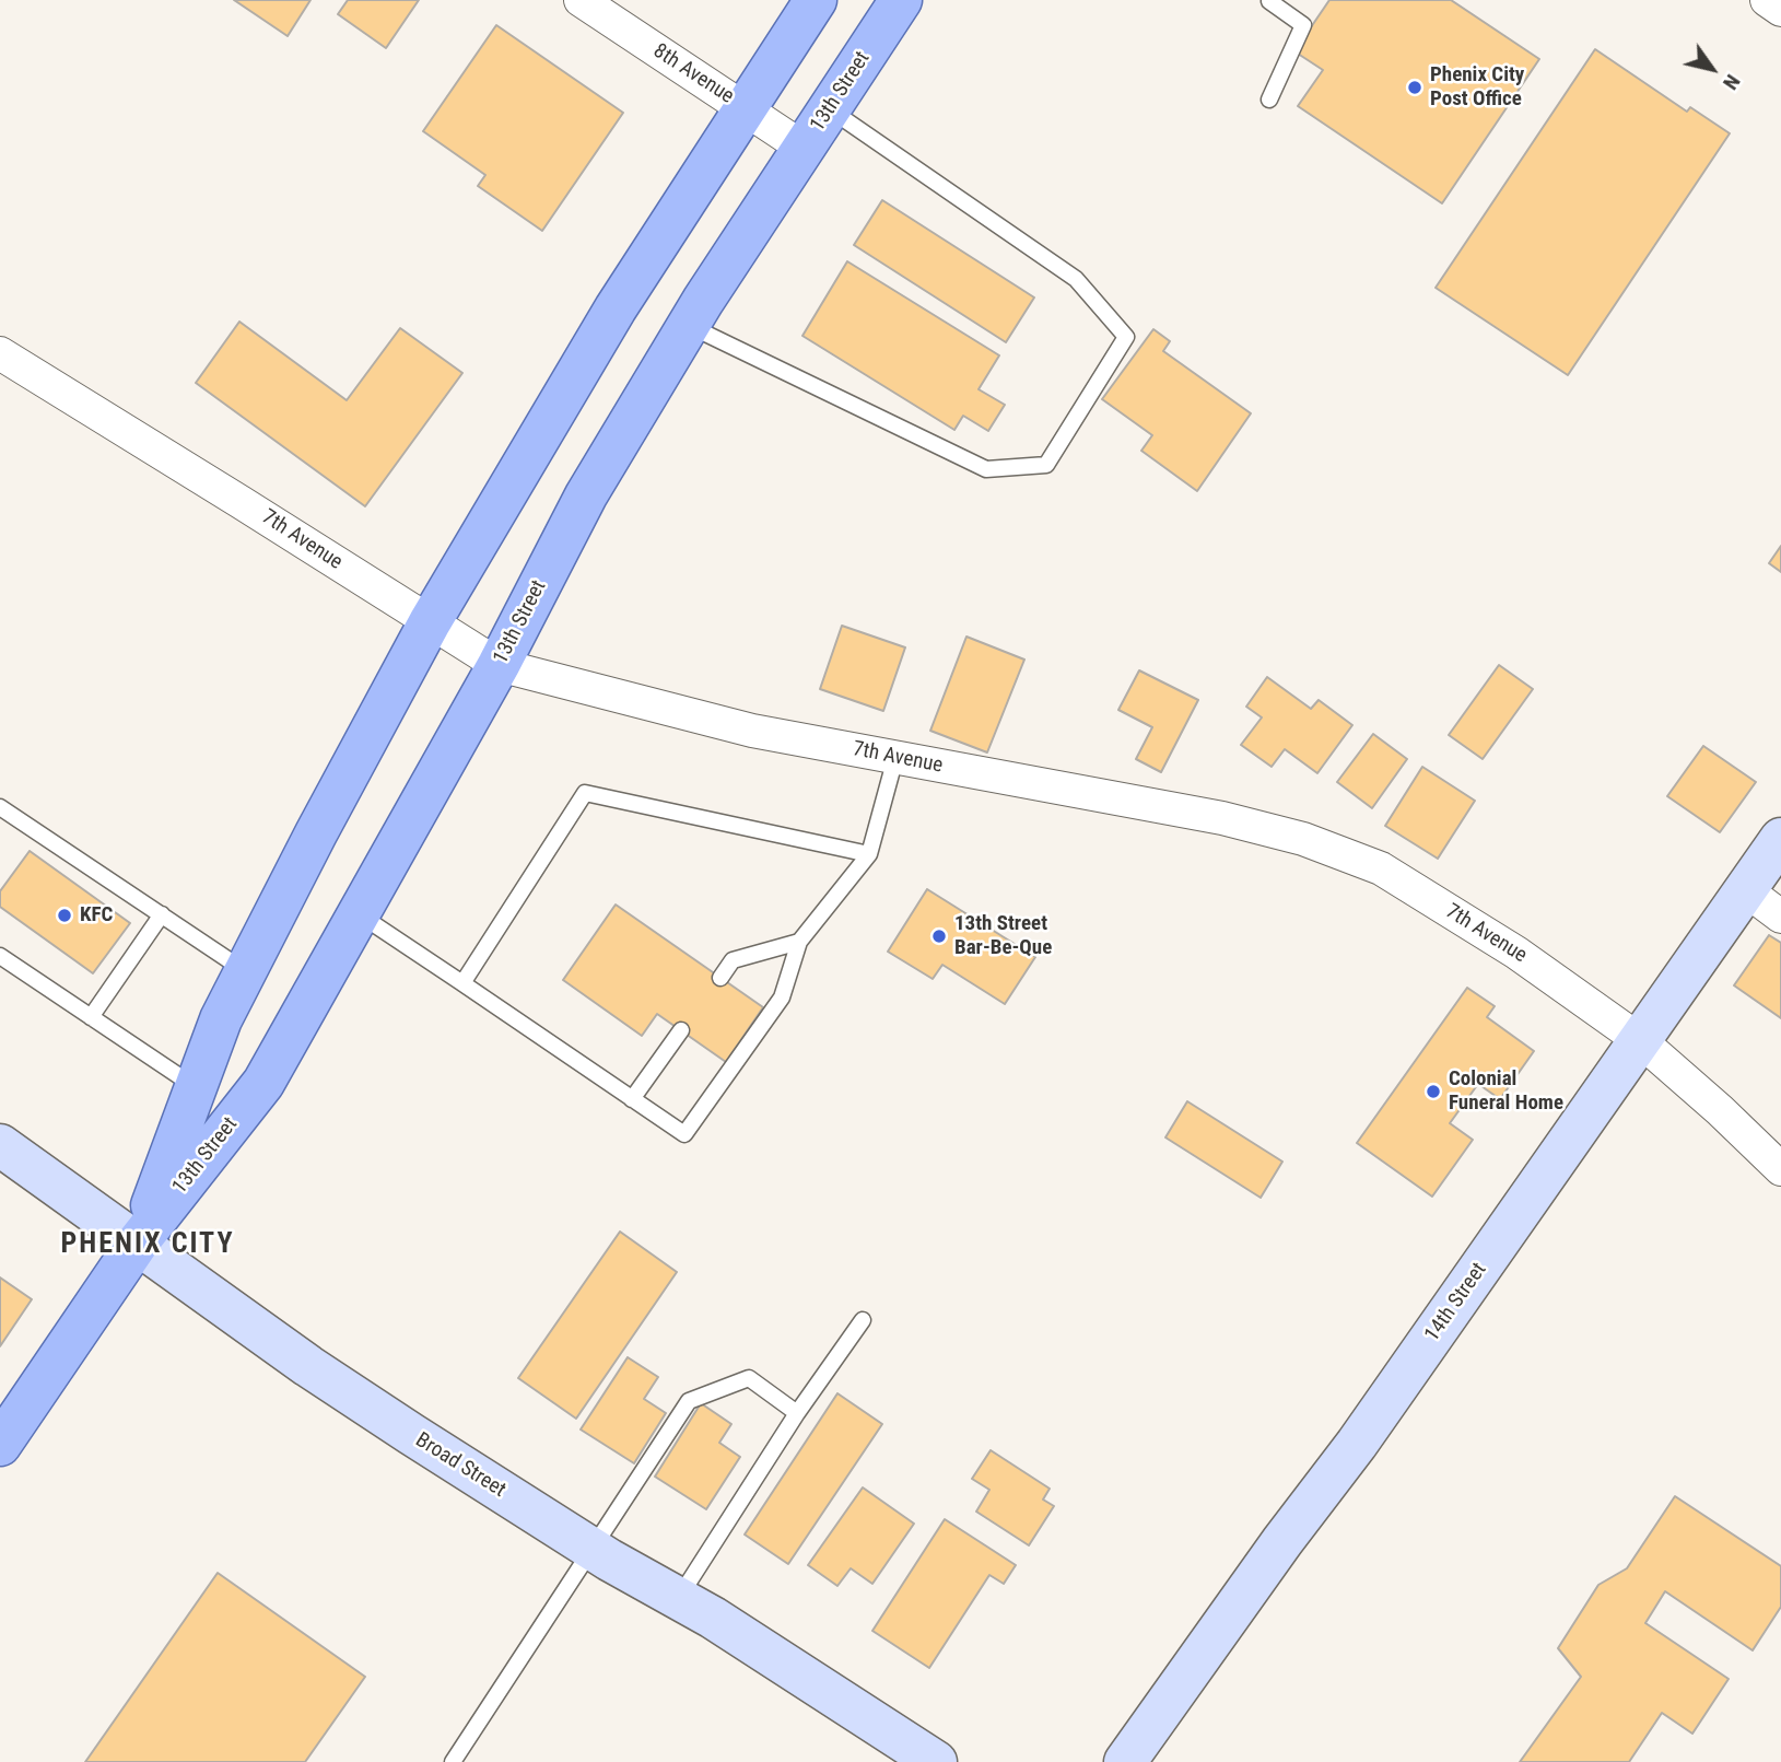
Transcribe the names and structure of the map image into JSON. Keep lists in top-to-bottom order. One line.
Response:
{"streets":{"main road":["13th Street"],"street":["8th Avenue","7th Avenue","14th Street","Broad Street"]},"crossings":[["8th Avenue","13th Street"],["13th Street","7th Avenue"],["13th Street","Broad Street"],["7th Avenue","14th Street"]],"districts":["PHENIX CITY"],"places":["Phenix City Post Office","KFC","13th Street Bar-Be-Que","Colonial Funeral Home"],"north":"bottom right"}
